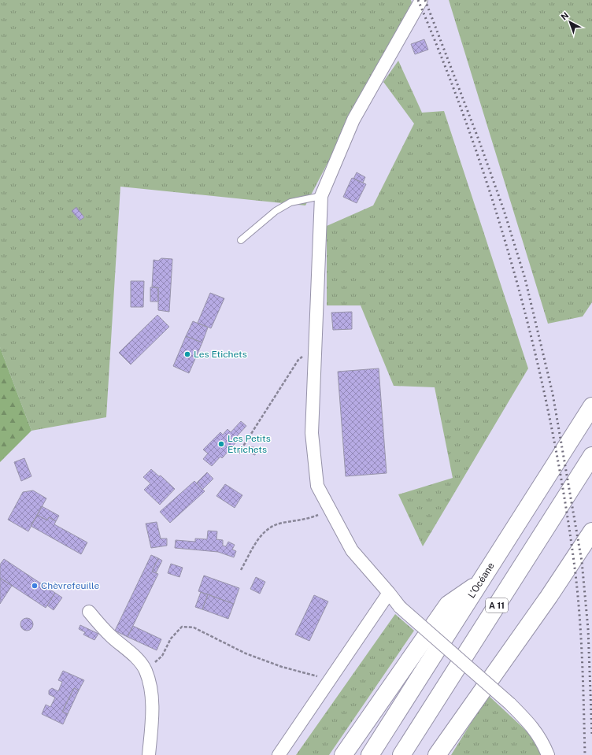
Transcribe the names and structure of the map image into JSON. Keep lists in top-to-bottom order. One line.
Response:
{"streets":{"highway":["L’Océane","A 11"]},"places":["Les Etichets","Les Petits Etrichets","Chèvrefeuille"],"north":"top left"}
